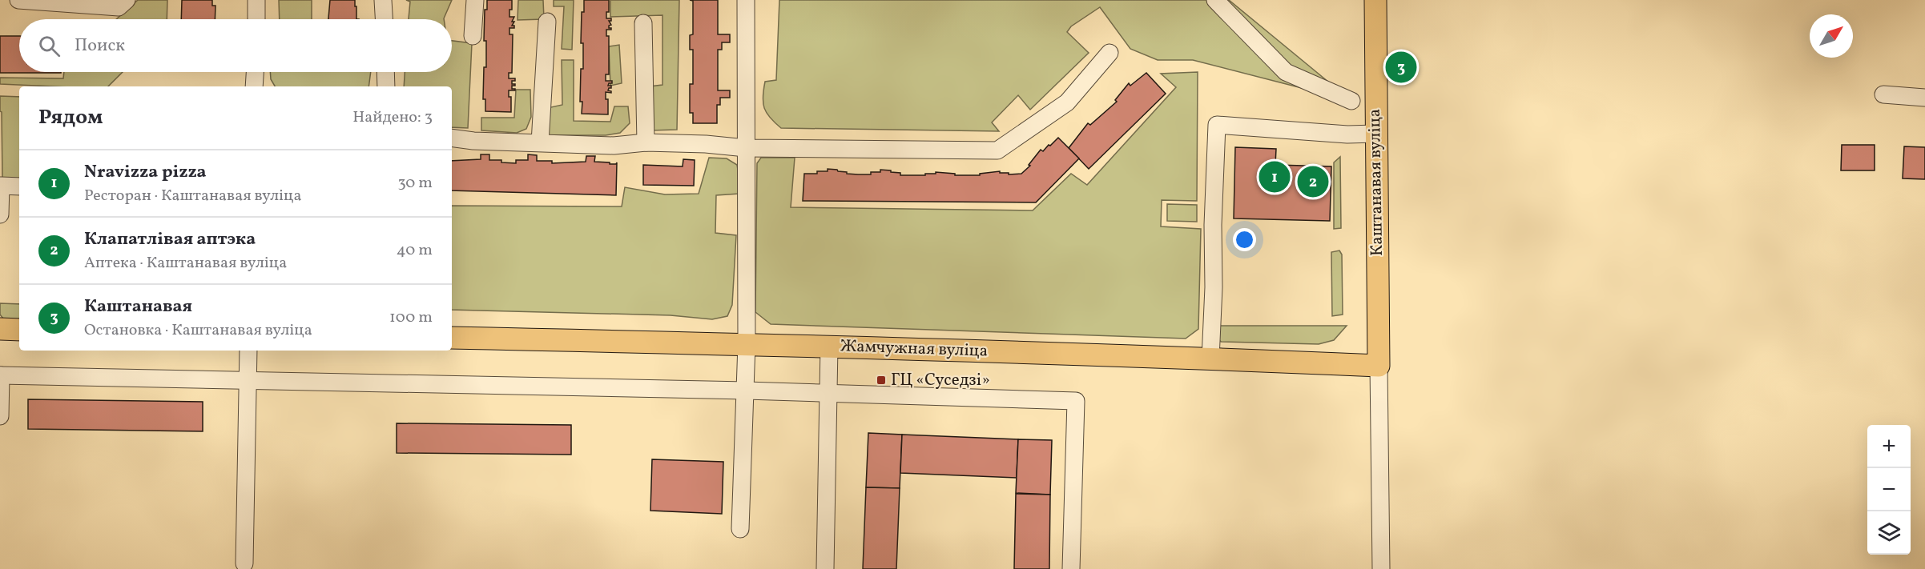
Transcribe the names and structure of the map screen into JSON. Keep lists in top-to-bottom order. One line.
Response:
{"streets":{"main road":["Каштанавая вуліца","Жамчужная вуліца"]},"crossings":[["Каштанавая вуліца","Жамчужная вуліца"]],"places":{"transit":["ГЦ «Суседзі»"]},"north":"top right","page":{"search":"Поиск","pins":["3","1","2"],"heading":["Рядом","Найдено: 3"],"list":[{"mark":"1","name":"Nravizza pizza","note":"Ресторан · Каштанавая вуліца","value":"30 m"},{"mark":"2","name":"Клапатлівая аптэка","note":"Аптека · Каштанавая вуліца","value":"40 m"},{"mark":"3","name":"Каштанавая","note":"Остановка · Каштанавая вуліца","value":"100 m"}],"map_buttons":["+","−"]}}
